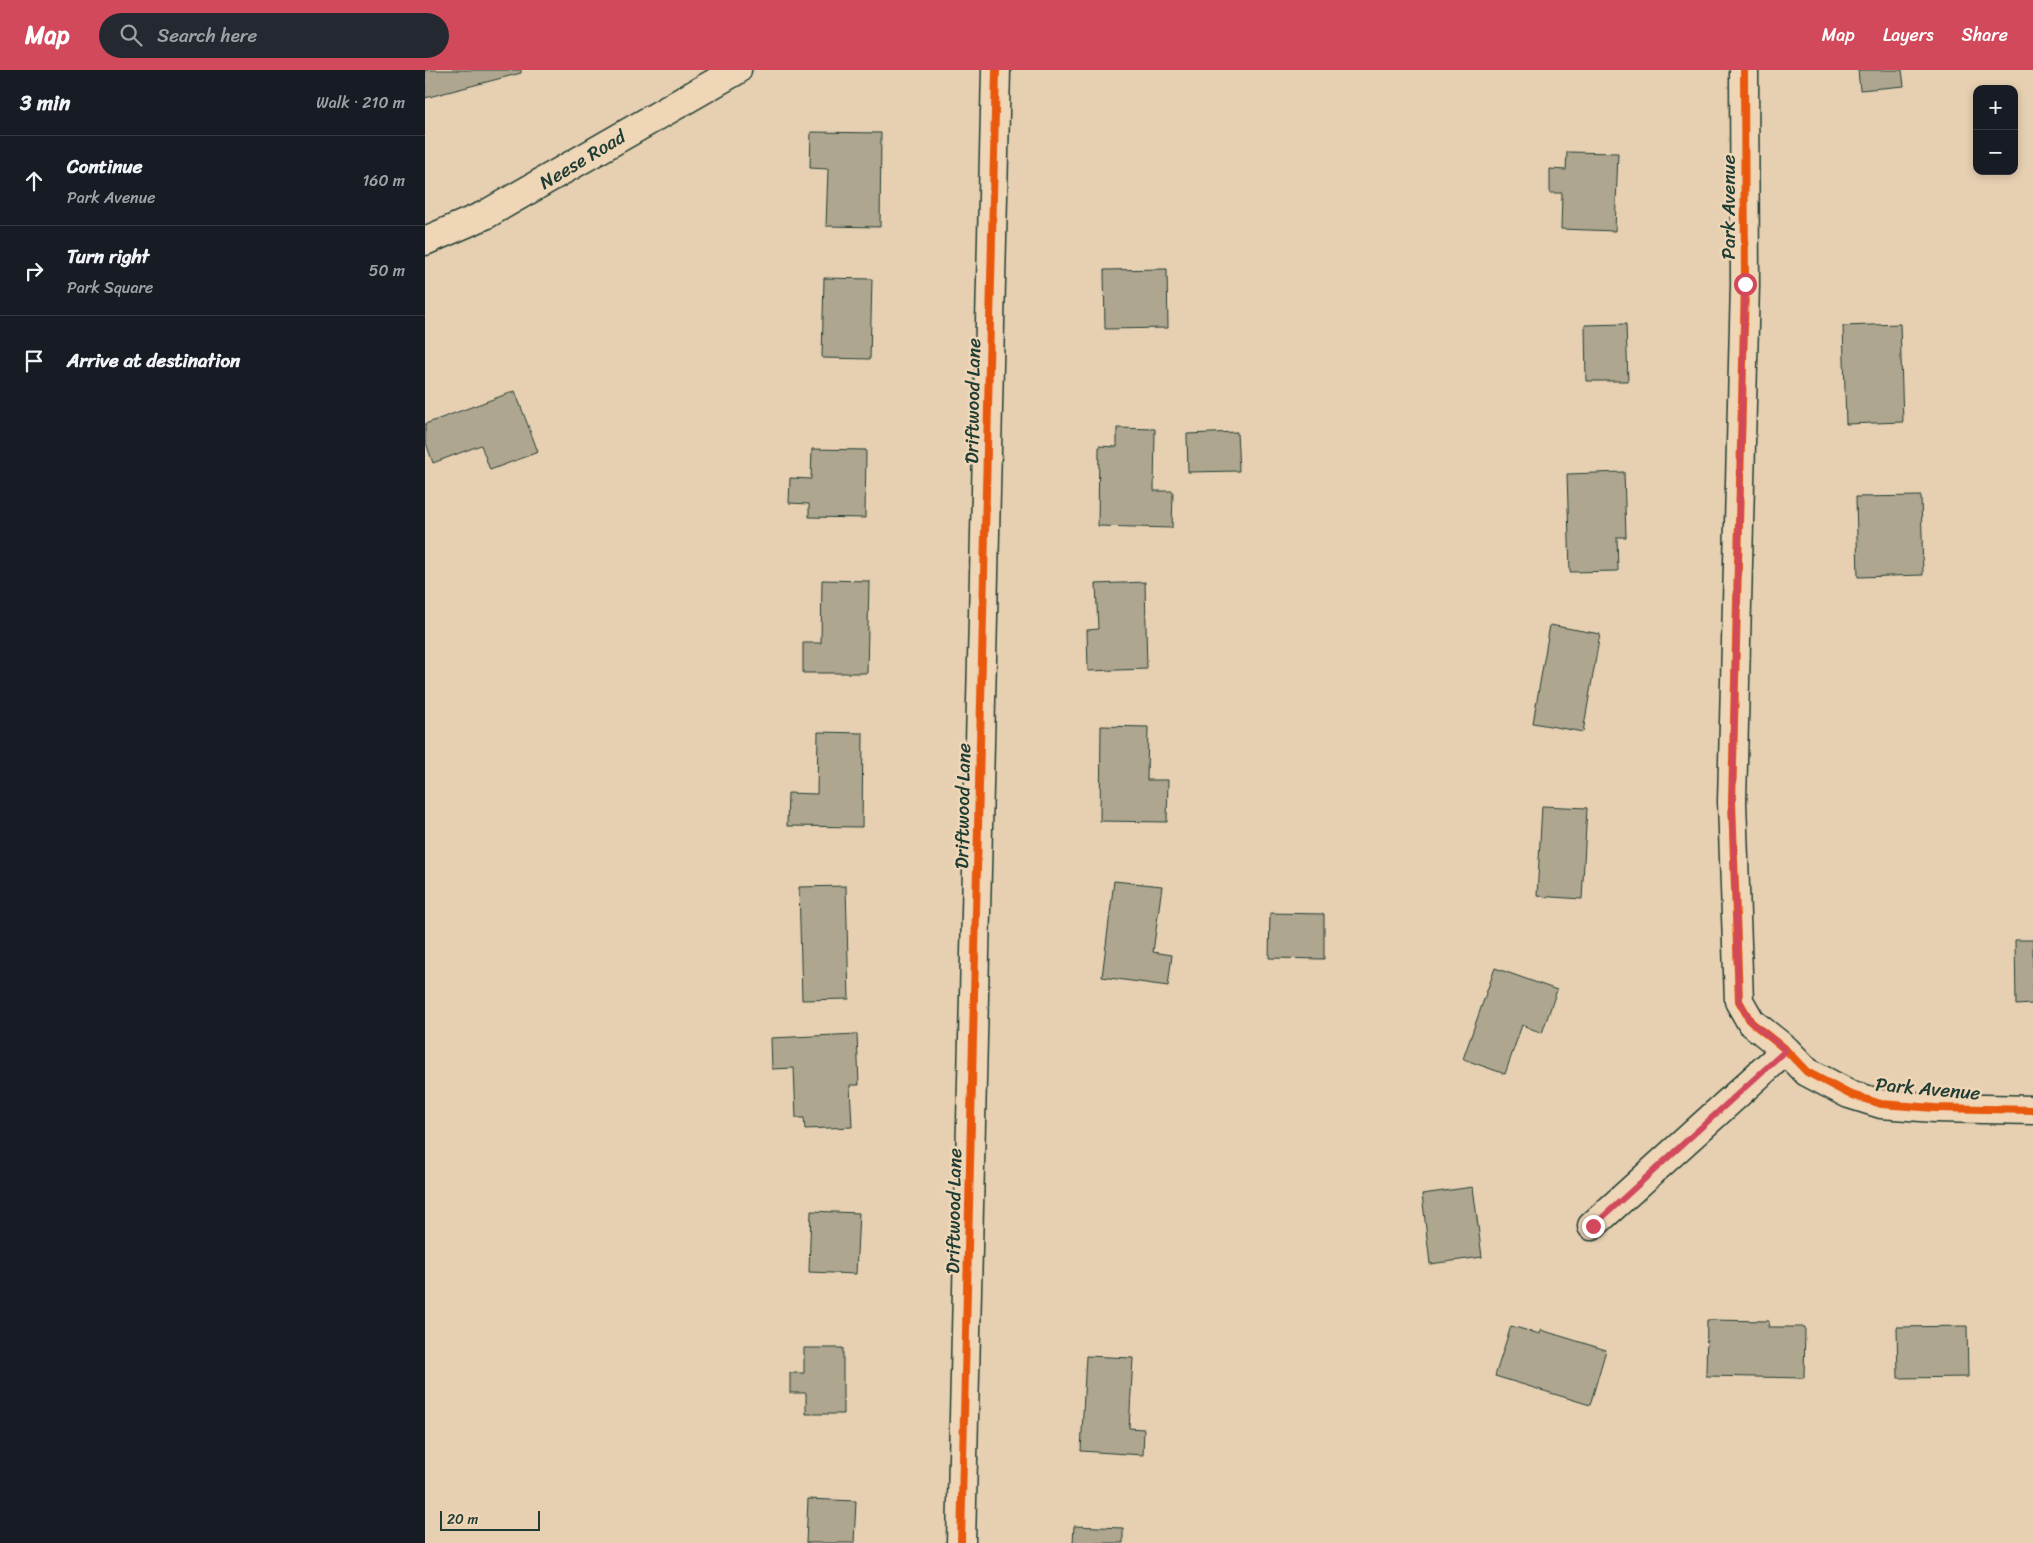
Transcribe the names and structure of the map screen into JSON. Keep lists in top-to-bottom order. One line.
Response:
{"streets":{"street":["Neese Road","Park Avenue","Driftwood Lane"]},"scale_bar":"20 m","page":{"header":"Map","search":"Search here","nav":["Map","Layers","Share"],"heading":["3 min","Walk · 210 m"],"map_buttons":["+","−"],"list":[["Continue","Park Avenue","160 m"],["Turn right","Park Square","50 m"],"Arrive at destination"],"scale":"20 m"}}
